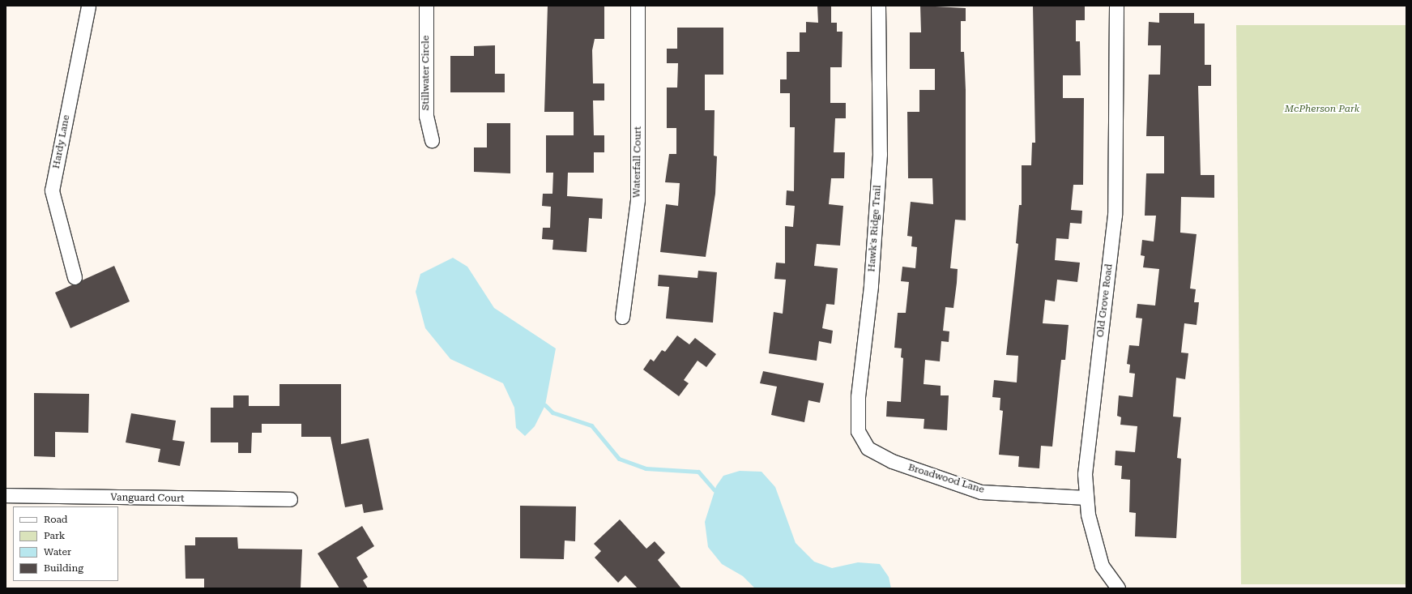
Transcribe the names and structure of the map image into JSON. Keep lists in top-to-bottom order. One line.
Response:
{"streets":{"street":["Stillwater Circle","Hardy Lane","Waterfall Court","Hawk's Ridge Trail","Old Grove Road","Broadwood Lane","Vanguard Court"]},"crossings":[["Hawk's Ridge Trail","Broadwood Lane"],["Old Grove Road","Broadwood Lane"]],"parks":["McPherson Park"],"legend":["Road","Park","Water","Building"]}
